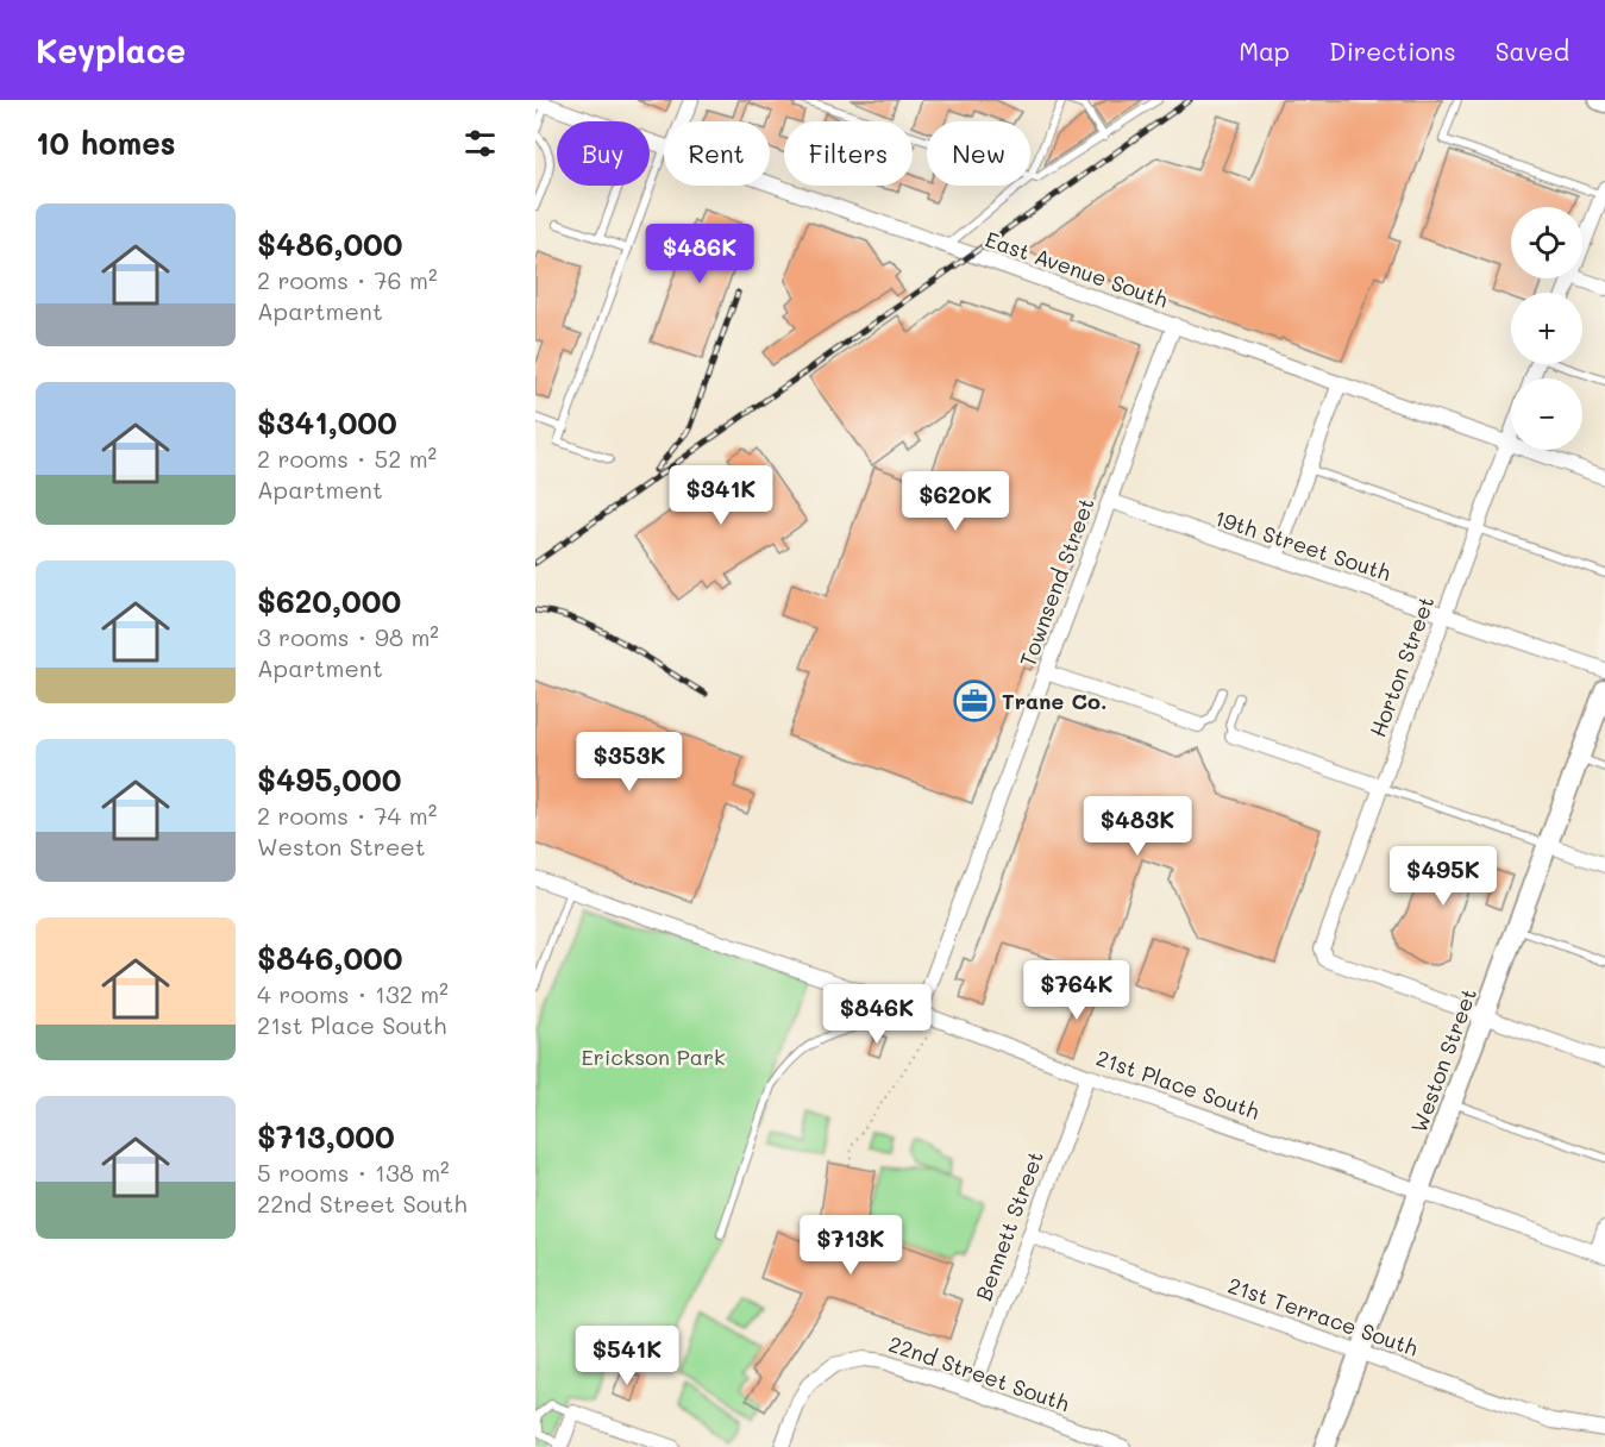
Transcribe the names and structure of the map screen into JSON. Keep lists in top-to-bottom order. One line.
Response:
{"streets":{"street":["East Avenue South","19th Street South","Townsend Street","Horton Street","Weston Street","21st Place South","Bennett Street","21st Terrace South","22nd Street South"]},"crossings":[["East Avenue South","Townsend Street"],["East Avenue South","Horton Street"],["19th Street South","Townsend Street"],["19th Street South","Horton Street"],["Townsend Street","21st Place South"],["Horton Street","Weston Street"],["Weston Street","21st Place South"],["Weston Street","21st Terrace South"],["21st Place South","Bennett Street"],["Bennett Street","21st Terrace South"],["Bennett Street","22nd Street South"]],"parks":["Erickson Park"],"places":{"office":["Trane Co."]},"page":{"header":"Keyplace","nav":["Map","Directions","Saved"],"heading":"10 homes","chip":["Buy","Rent","Filters","New"],"list":[{"name":"$486,000","note":"2 rooms · 76 m² · Apartment"},{"name":"$341,000","note":"2 rooms · 52 m² · Apartment"},{"name":"$620,000","note":"3 rooms · 98 m² · Apartment"},{"name":"$495,000","note":"2 rooms · 74 m² · Weston Street"},{"name":"$846,000","note":"4 rooms · 132 m² · 21st Place South"},{"name":"$713,000","note":"5 rooms · 138 m² · 22nd Street South"}],"map_buttons":["+","−"],"price":["$486K","$341K","$620K","$353K","$483K","$495K","$764K","$846K","$713K","$541K"]}}
